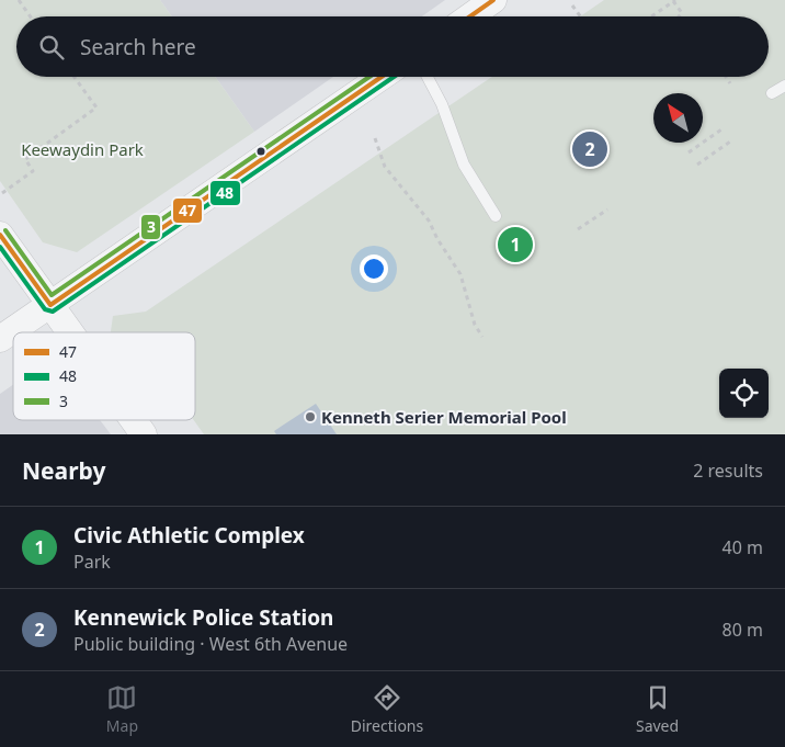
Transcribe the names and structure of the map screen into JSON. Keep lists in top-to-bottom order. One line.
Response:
{"parks":["Keewaydin Park"],"places":["Kenneth Serier Memorial Pool"],"lines":["transit line 47","transit line 48","transit line 3"],"legend":["47","48","3"],"north":"top left","page":{"search":"Search here","pins":["2","1"],"heading":["Nearby","2 results"],"list":[{"mark":"1","name":"Civic Athletic Complex","note":"Park","value":"40 m"},{"mark":"2","name":"Kennewick Police Station","note":"Public building · West 6th Avenue","value":"80 m"}],"nav":["Map","Directions","Saved"]}}
